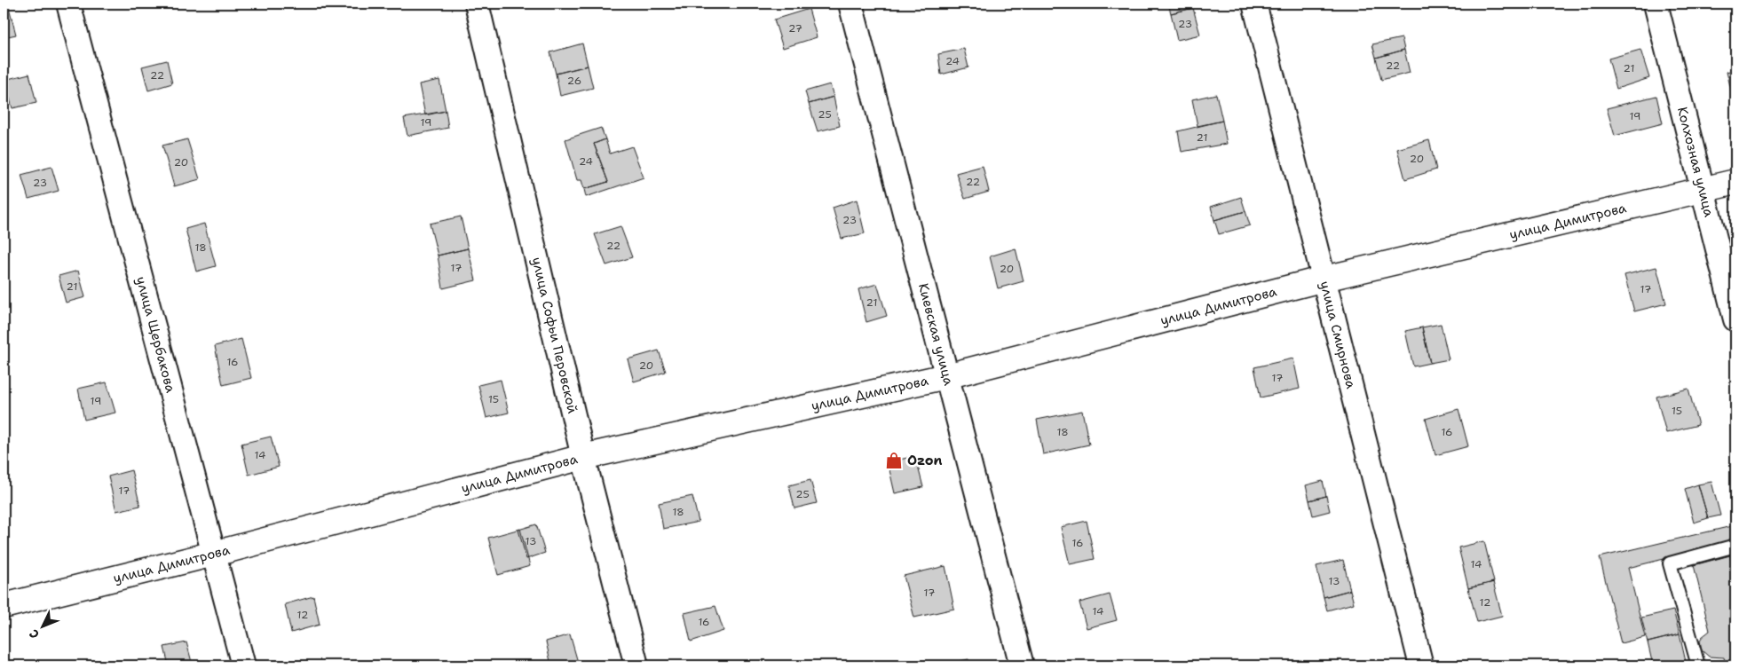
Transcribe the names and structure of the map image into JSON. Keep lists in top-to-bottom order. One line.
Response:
{"streets":{"street":["Колхозная улица","улица Димитрова","улица Щербакова","Киевская улица","улица Смирнова","улица Софьи Перовской"]},"crossings":[["Колхозная улица","улица Димитрова"],["улица Димитрова","улица Щербакова"],["улица Димитрова","Киевская улица"],["улица Димитрова","улица Смирнова"],["улица Димитрова","улица Софьи Перовской"]],"places":{"shop":["Ozon"]},"house_numbers":["23","27","24","22","21","22","26","25","19","19","21","20","24","20","22","23","23","22","18","17","20","21","17","21","16","20","17","15","19","15","18","16","14","17","25","18","13","16","14","13","17","12","14","12","16"],"north":"bottom left"}
